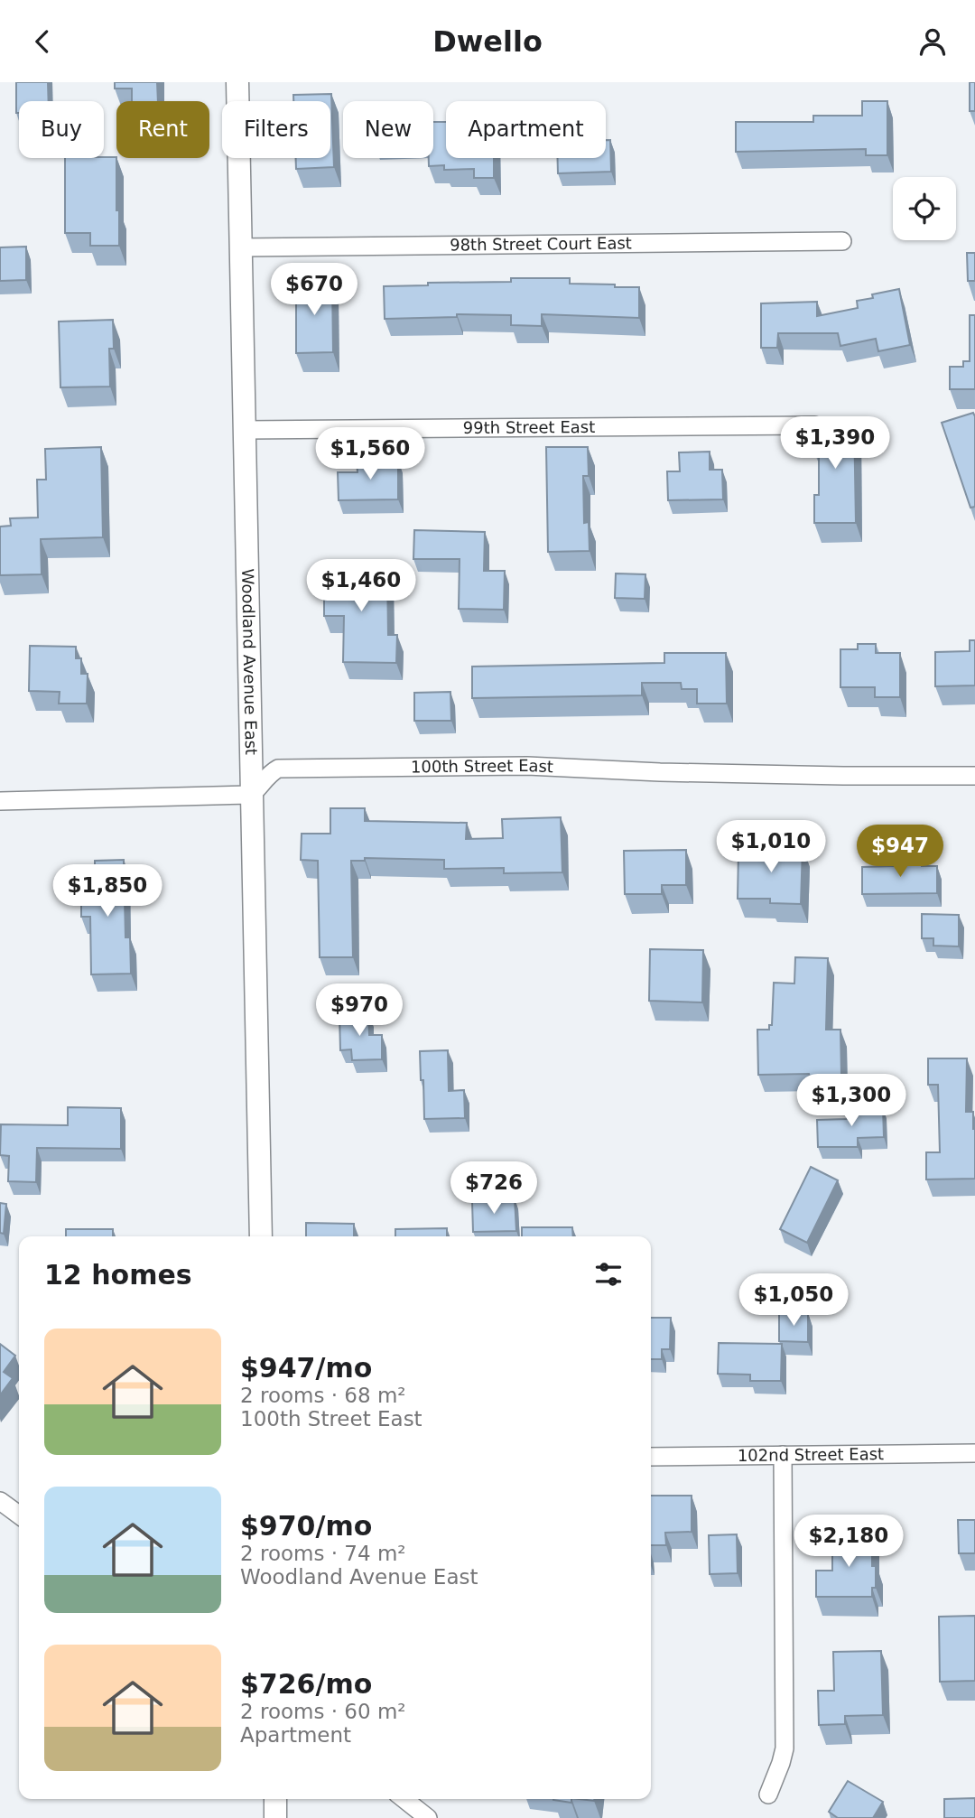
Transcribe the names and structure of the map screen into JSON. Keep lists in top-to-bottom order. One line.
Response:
{"streets":{"street":["98th Street Court East","99th Street East","Woodland Avenue East","100th Street East","102nd Street East"]},"crossings":[["98th Street Court East","Woodland Avenue East"],["99th Street East","Woodland Avenue East"],["Woodland Avenue East","100th Street East"]],"page":{"header":"Dwello","chip":["Buy","Rent","Filters","New","Apartment"],"price":["$670","$1,390","$1,560","$1,460","$1,010","$947","$1,850","$970","$1,300","$726","$1,050","$2,180"],"heading":"12 homes","list":[{"name":"$947/mo","note":"2 rooms · 68 m² · 100th Street East"},{"name":"$970/mo","note":"2 rooms · 74 m² · Woodland Avenue East"},{"name":"$726/mo","note":"2 rooms · 60 m² · Apartment"}]}}
